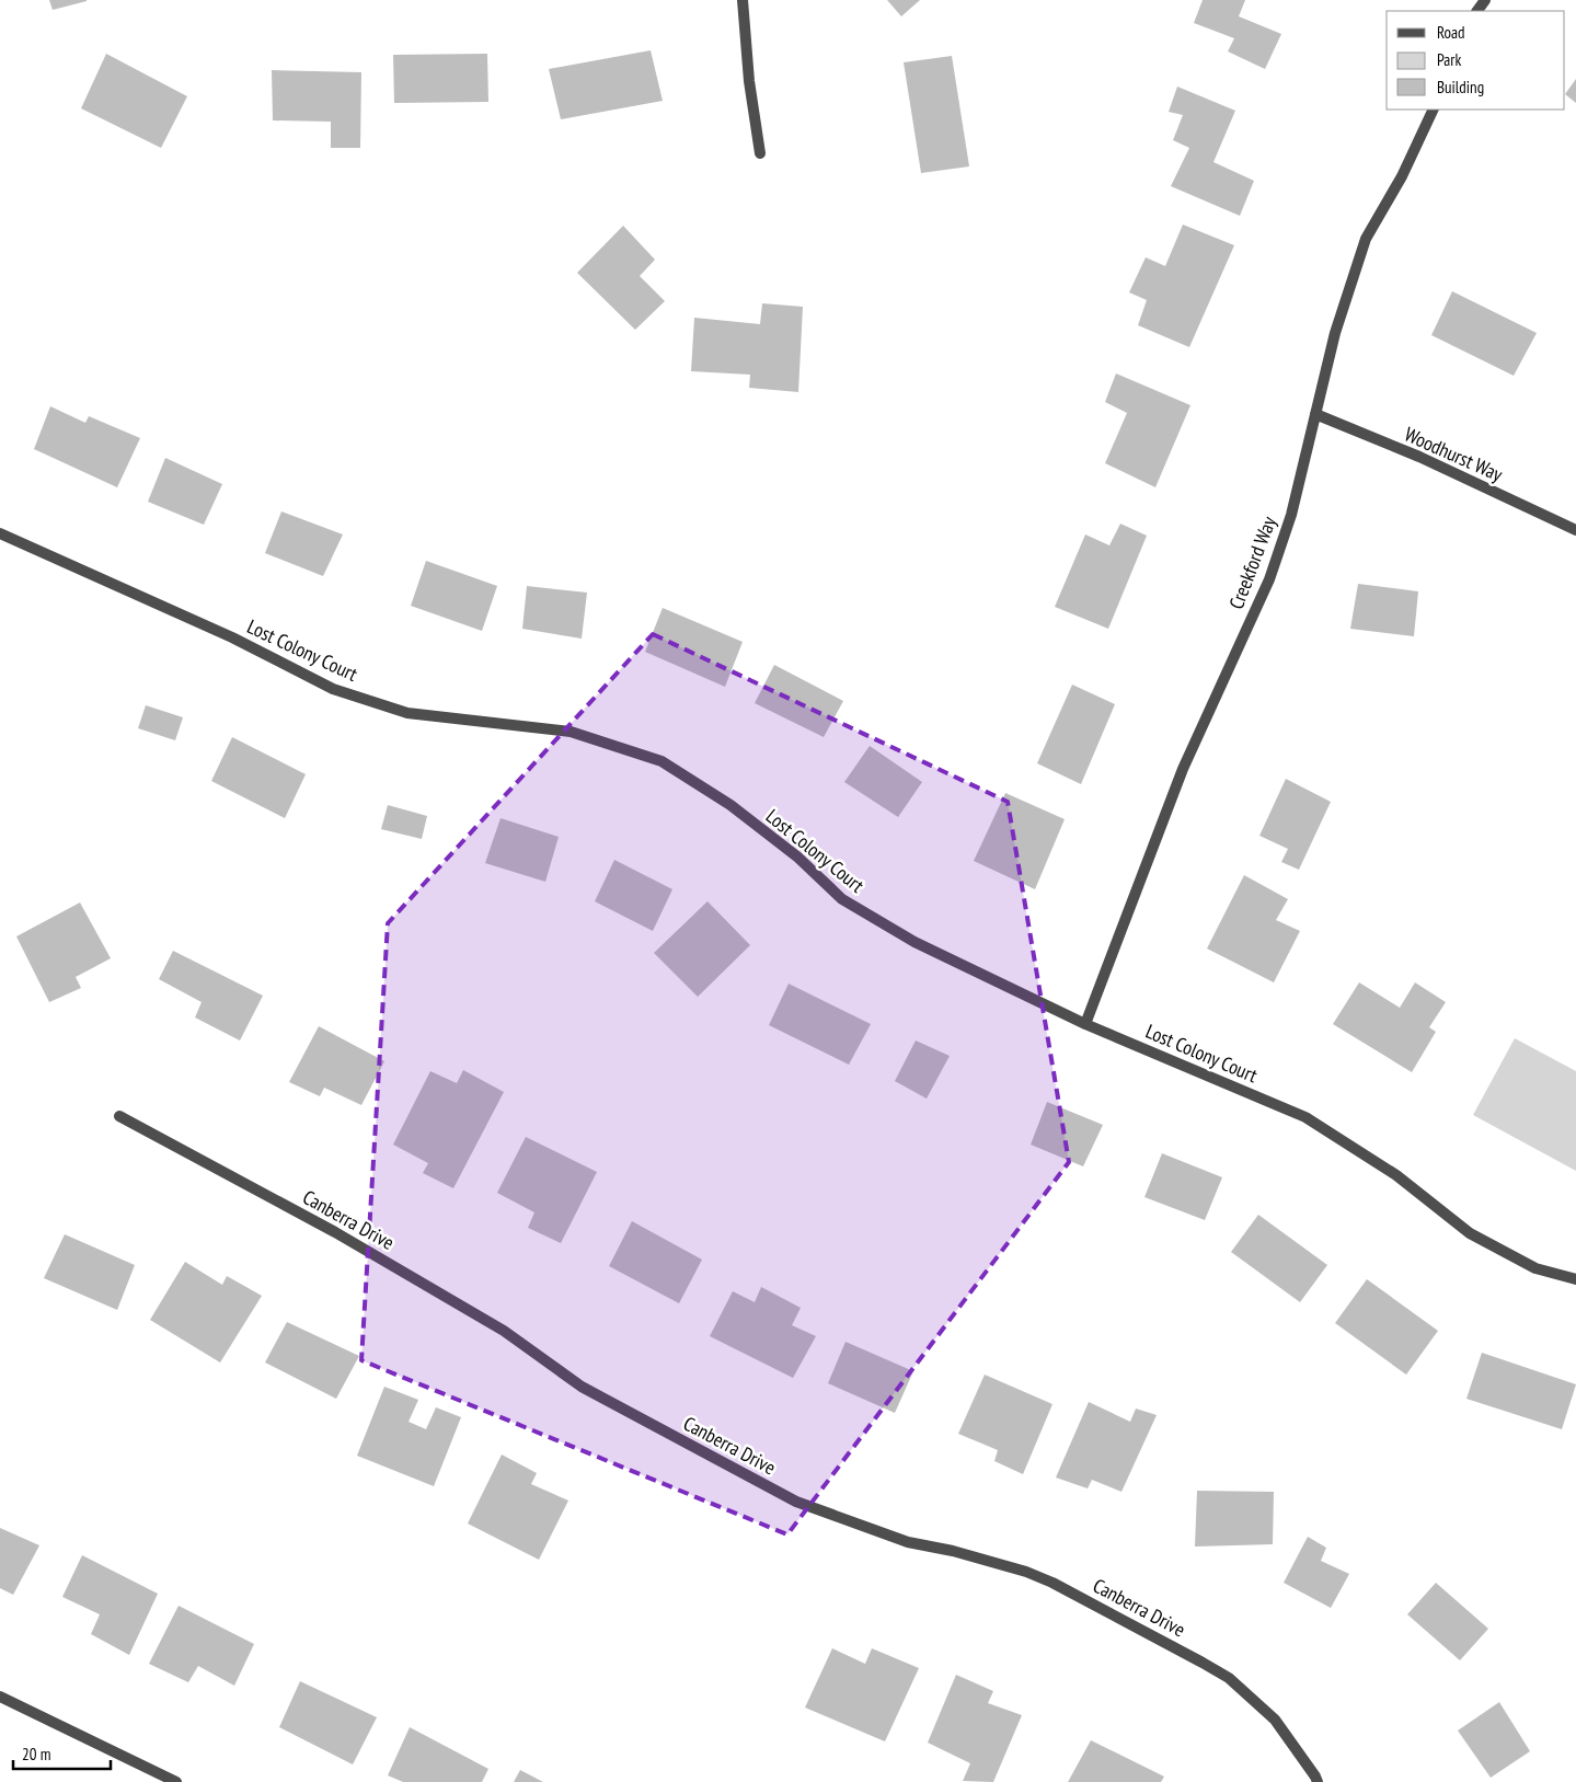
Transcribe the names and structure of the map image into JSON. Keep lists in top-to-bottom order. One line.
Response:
{"streets":{"street":["Woodhurst Way","Creekford Way","Lost Colony Court","Canberra Drive"]},"crossings":[["Woodhurst Way","Creekford Way"],["Creekford Way","Lost Colony Court"]],"legend":["Road","Park","Building"],"scale_bar":"20 m"}
